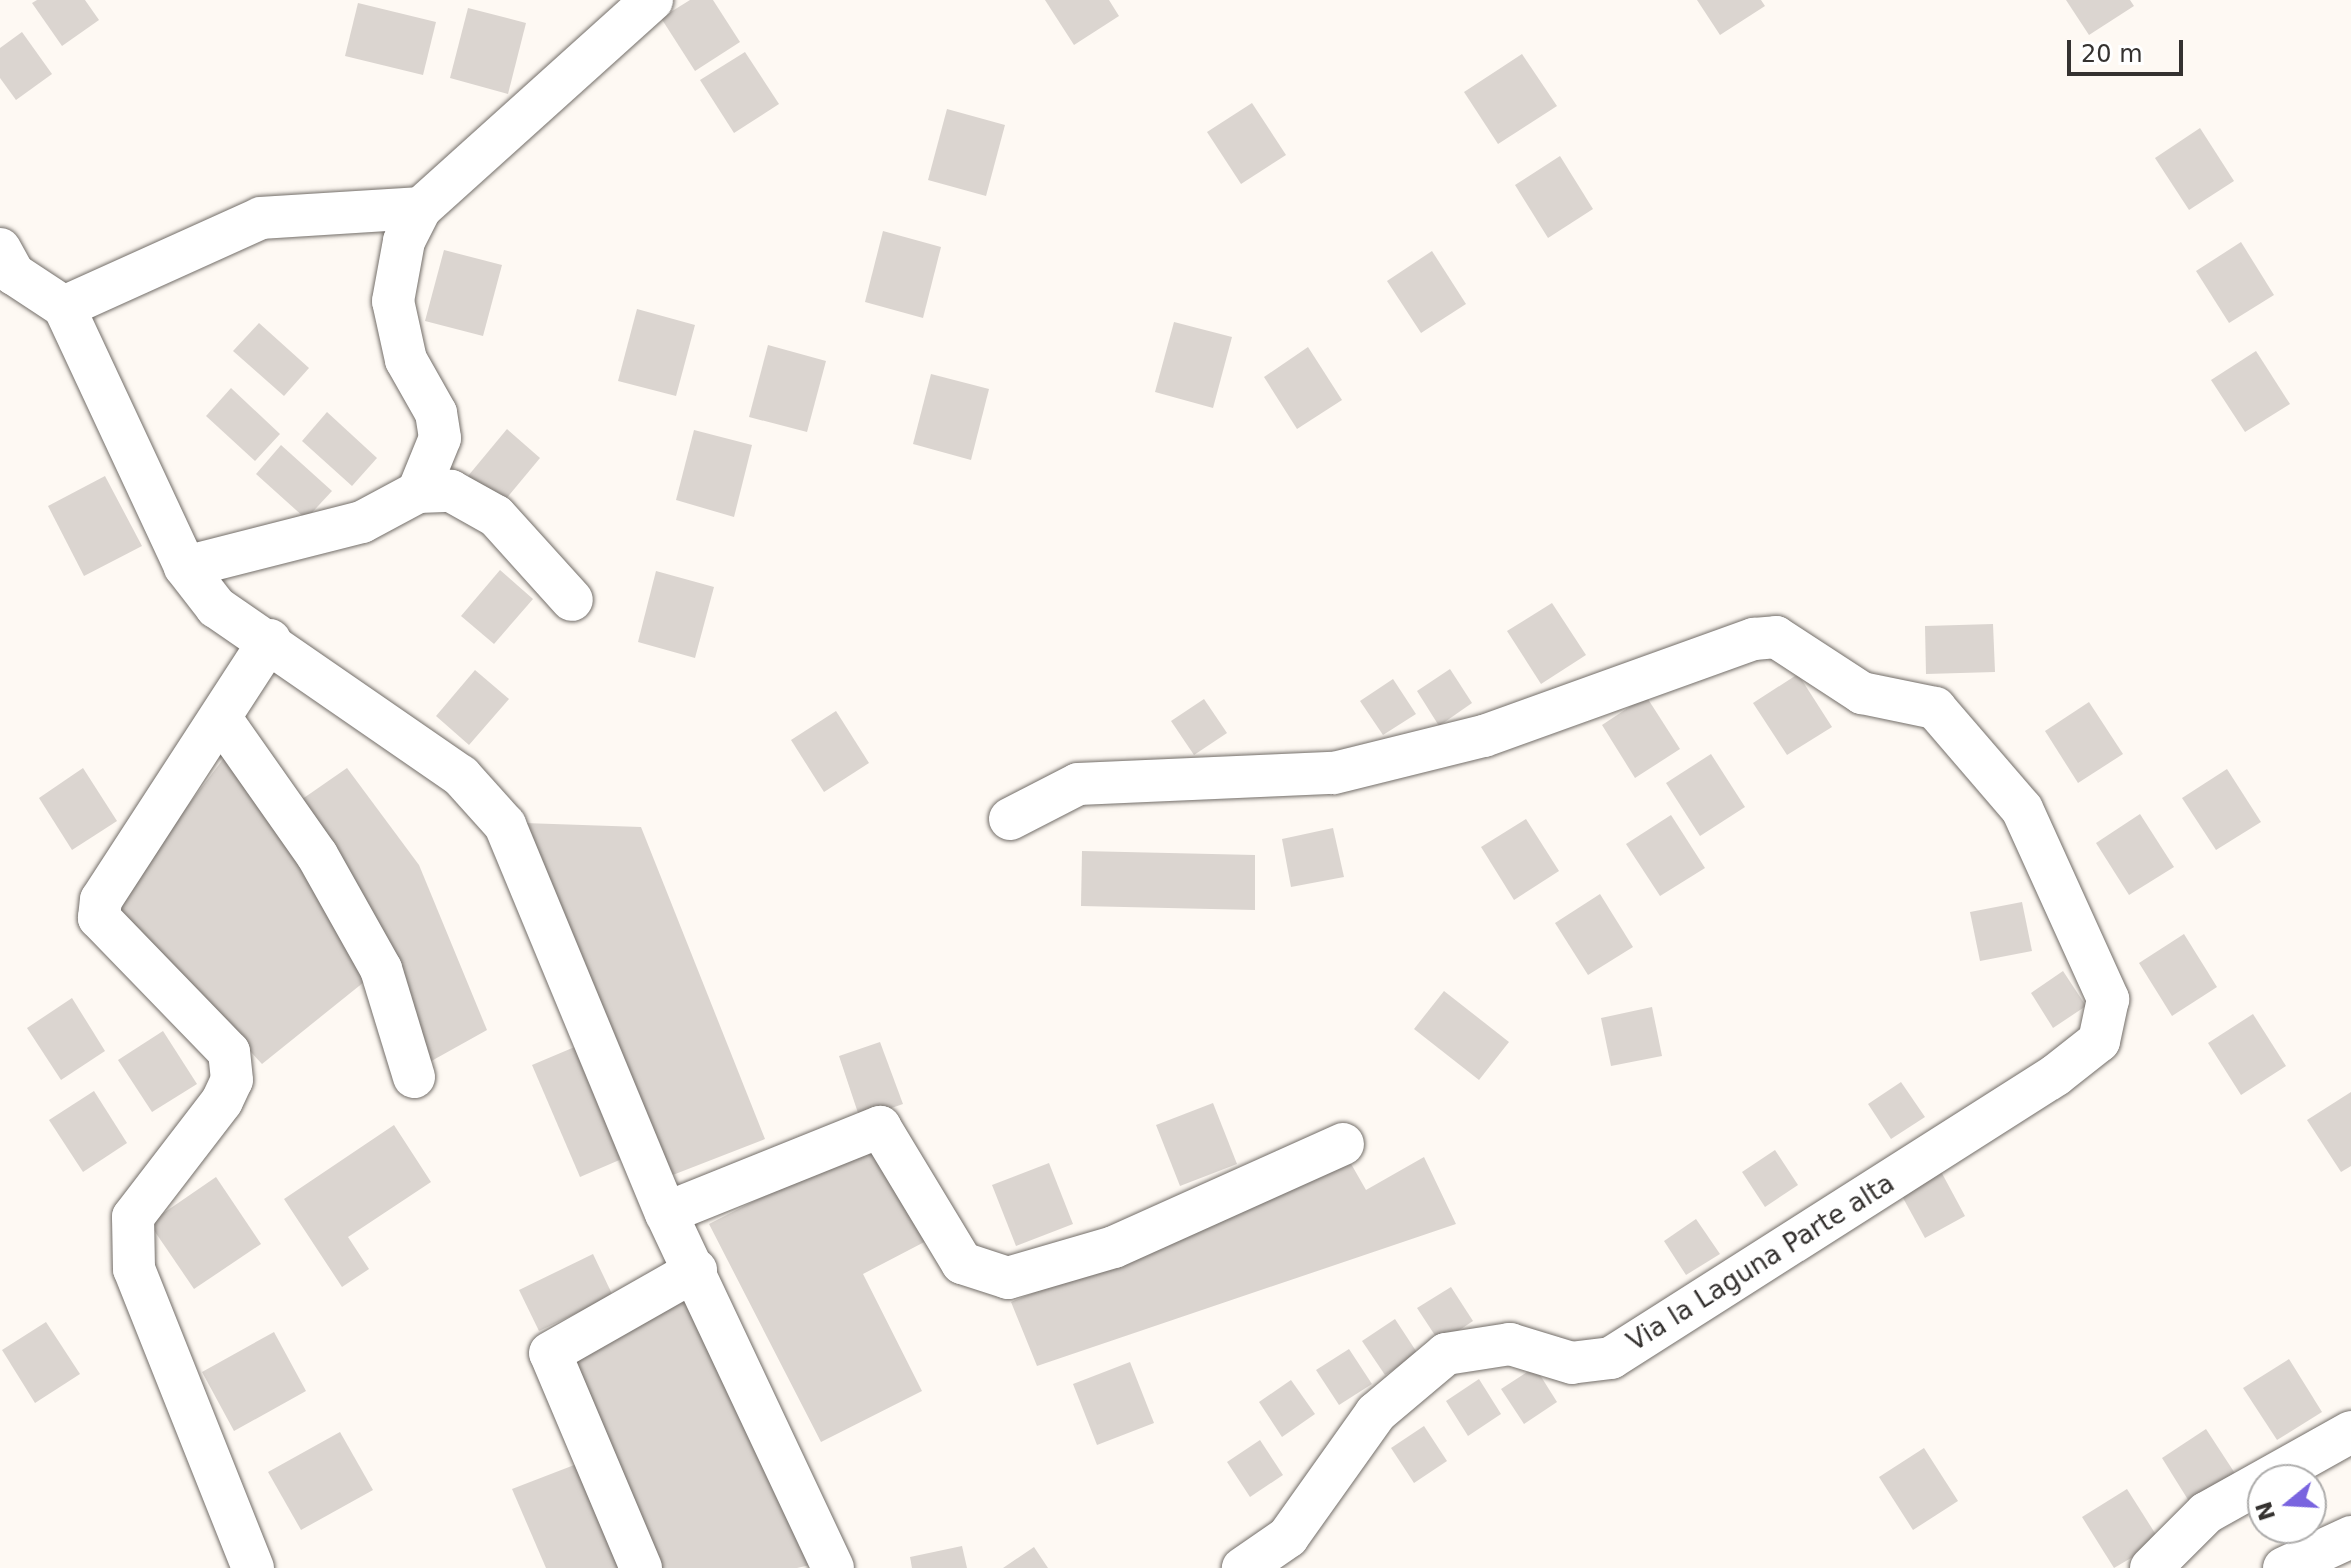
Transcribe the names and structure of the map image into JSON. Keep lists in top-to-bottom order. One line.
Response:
{"streets":{"street":["Via la Laguna Parte alta"]},"scale_bar":"20 m","north":"left"}
